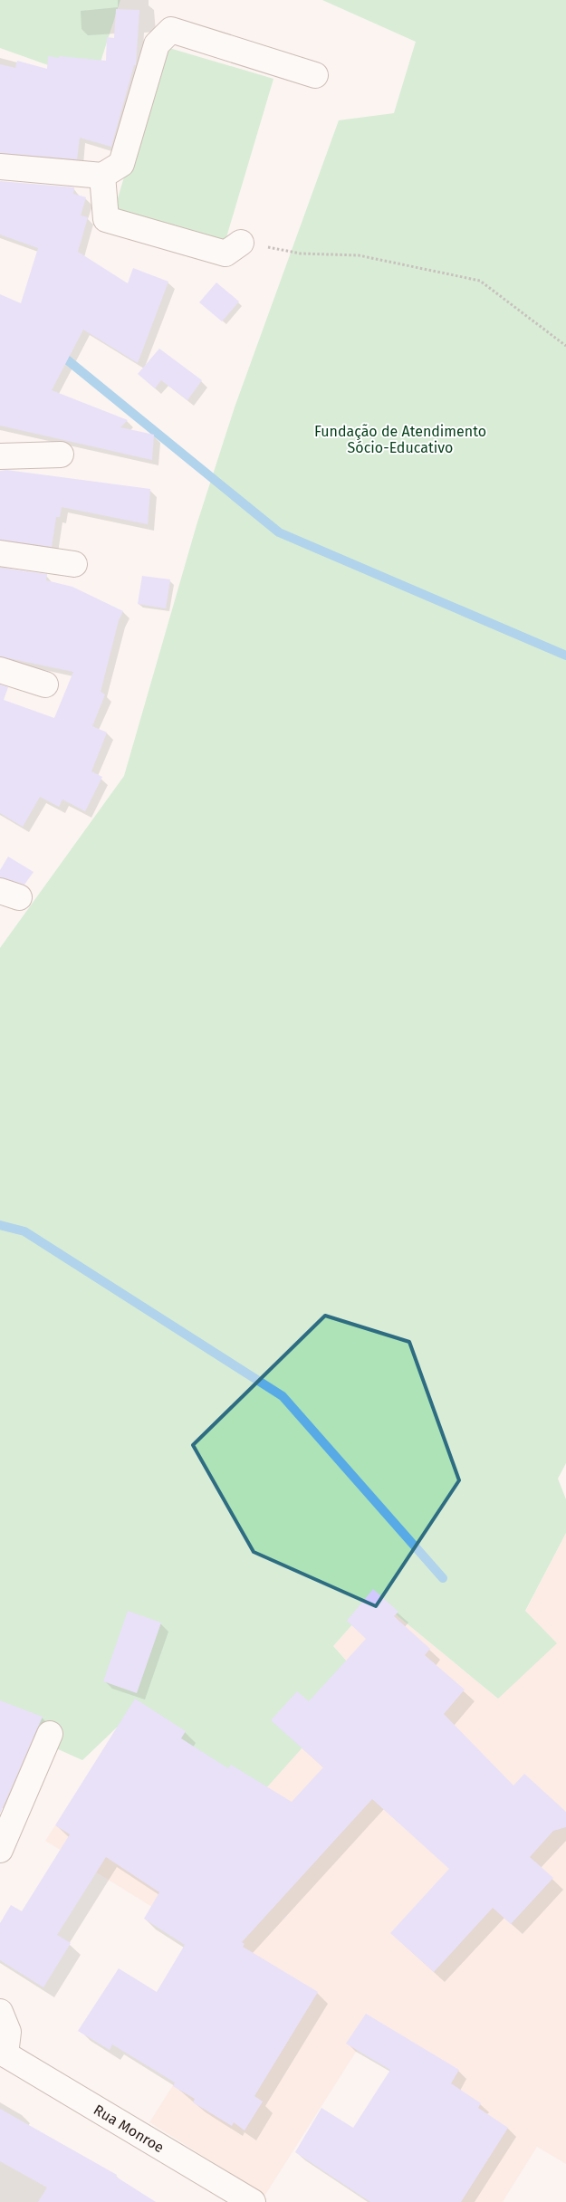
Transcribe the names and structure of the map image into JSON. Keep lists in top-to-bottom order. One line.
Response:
{"streets":{"street":["Rua Monroe"]},"parks":["Fundação de Atendimento Sócio-Educativo"]}
